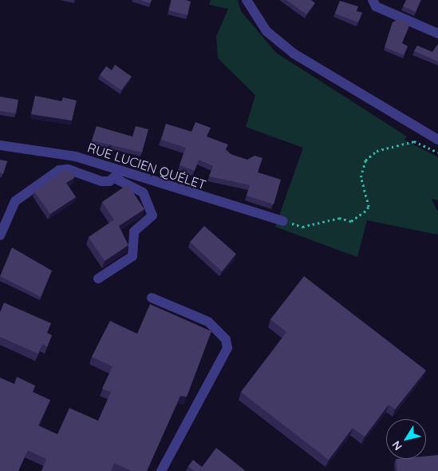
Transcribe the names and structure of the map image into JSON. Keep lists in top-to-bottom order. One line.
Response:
{"streets":{"street":["RUE LUCIEN QUÉLET"]},"north":"bottom left"}
